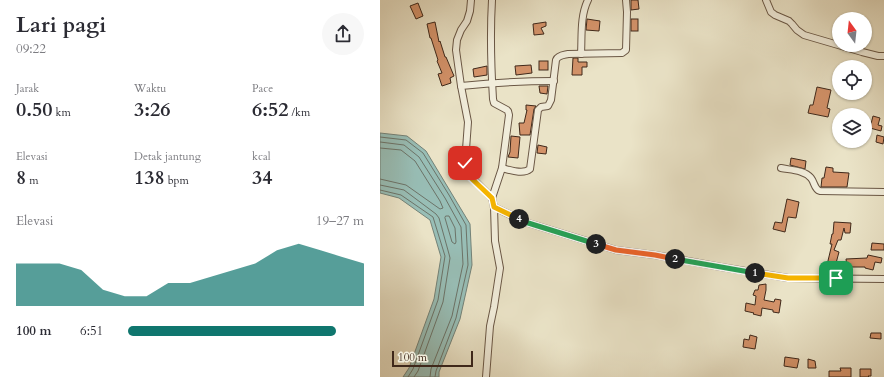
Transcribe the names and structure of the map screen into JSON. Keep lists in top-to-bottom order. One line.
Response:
{"scale_bar":"100 m","north":"top","page":{"heading":["Lari pagi","09:22"],"stats":[["Jarak","0.50 km"],["Waktu","3:26"],["Pace","6:52 /km"],["Elevasi","8 m"],["Detak jantung","138 bpm"],["kcal","34"]],"chart":["Elevasi","19–27 m"],"pins":["4","3","2","1"],"list":[{"name":"100 m","note":"6:51"}],"scale":"100 m"}}
